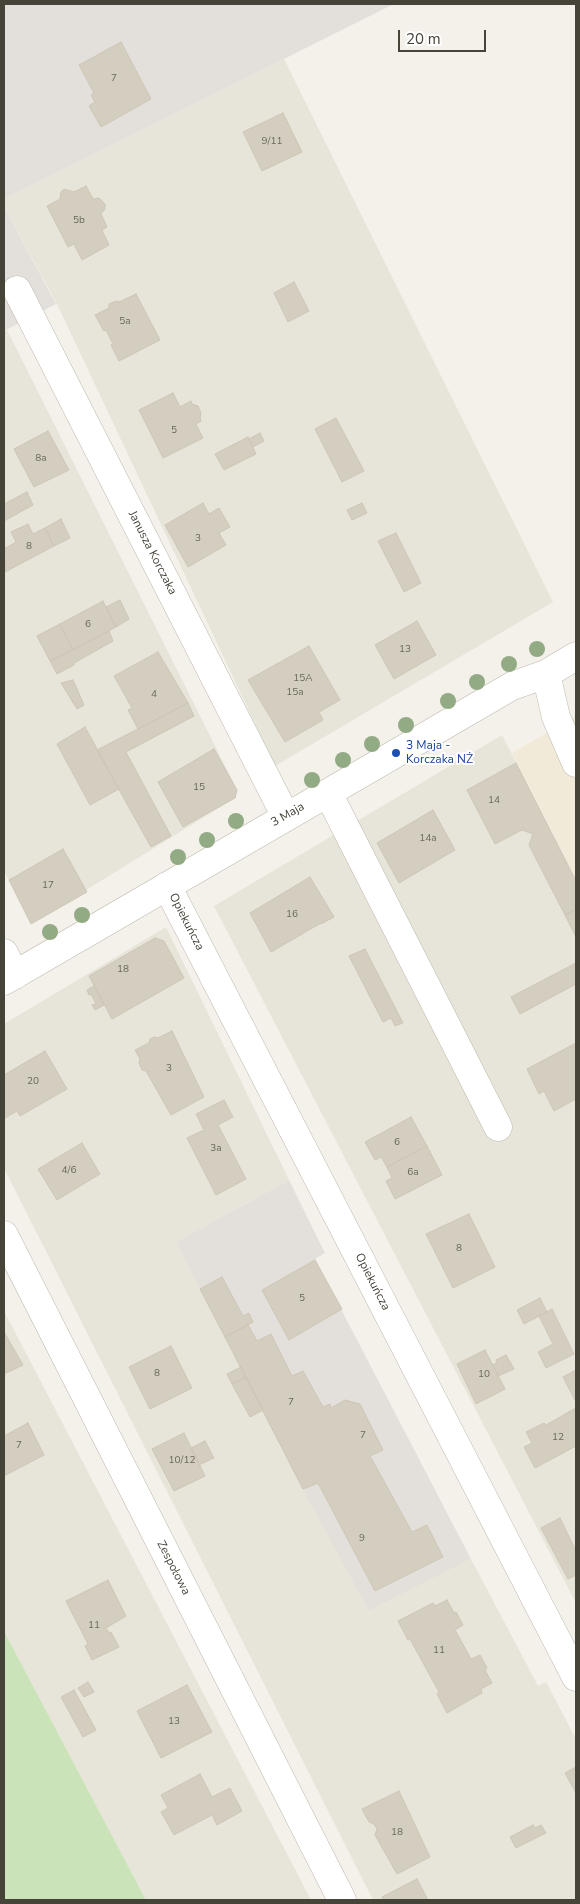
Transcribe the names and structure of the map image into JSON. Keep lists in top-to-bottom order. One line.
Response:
{"streets":{"street":["Janusza Korczaka","3 Maja","Opiekuńcza","Zespołowa"]},"crossings":[["Janusza Korczaka","3 Maja"],["3 Maja","Opiekuńcza"]],"places":["3 Maja - Korczaka NŻ"],"house_numbers":["7","9/11","5b","5a","5","8a","3","8","6","13","15A","15a","4","15","14","14a","17","16","18","3","20","6","3a","4/6","6a","8","5","8","10","7","7","12","7","10/12","9","11","11","13","18"],"scale_bar":"20 m"}
